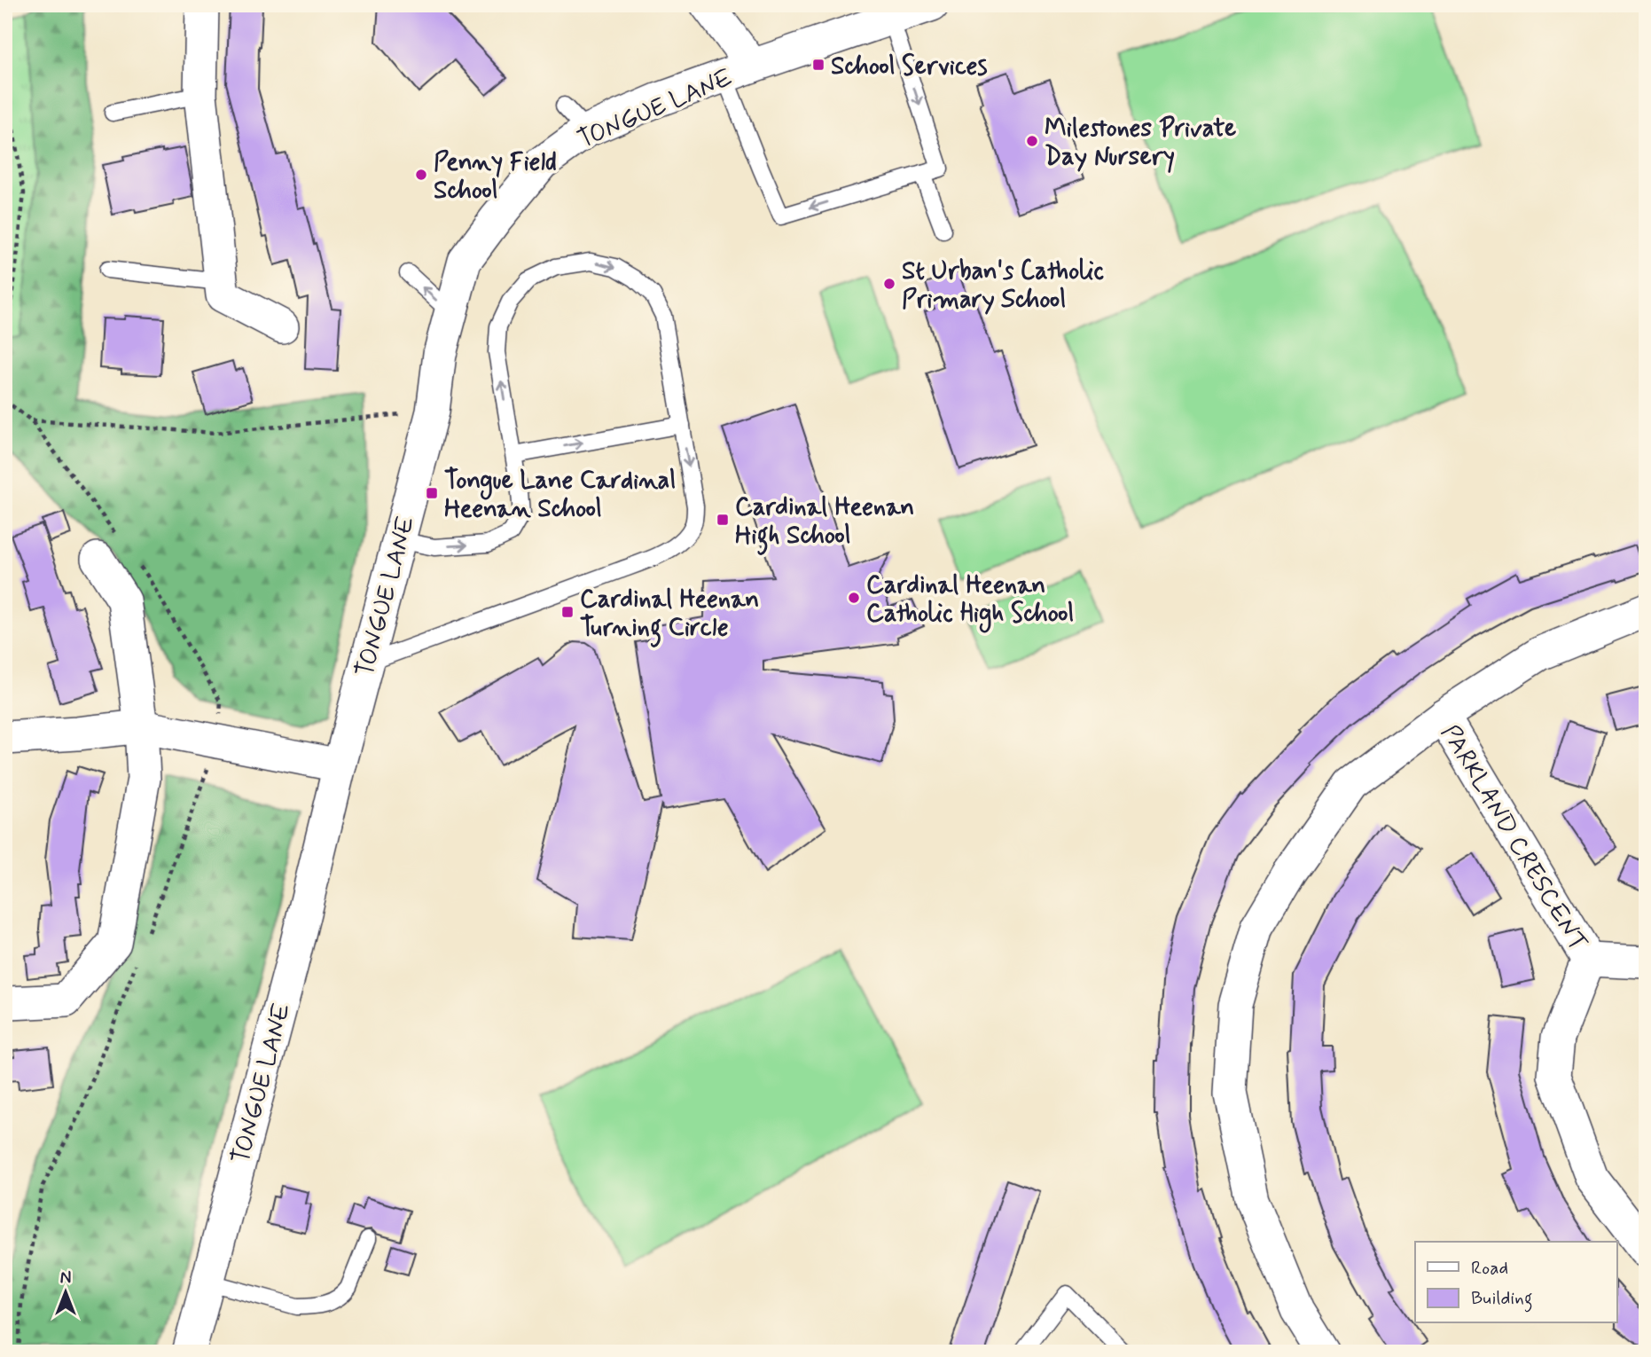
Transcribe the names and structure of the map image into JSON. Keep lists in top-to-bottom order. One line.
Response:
{"streets":{"street":["TONGUE LANE","PARKLAND CRESCENT"]},"places":{"transit":["School Services","Tongue Lane Cardinal Heenan School","Cardinal Heenan High School","Cardinal Heenan Turning Circle"],"other":["Milestones Private Day Nursery","Penny Field School","St Urban's Catholic Primary School","Cardinal Heenan Catholic High School"]},"legend":["Road","Building"],"north":"top"}
